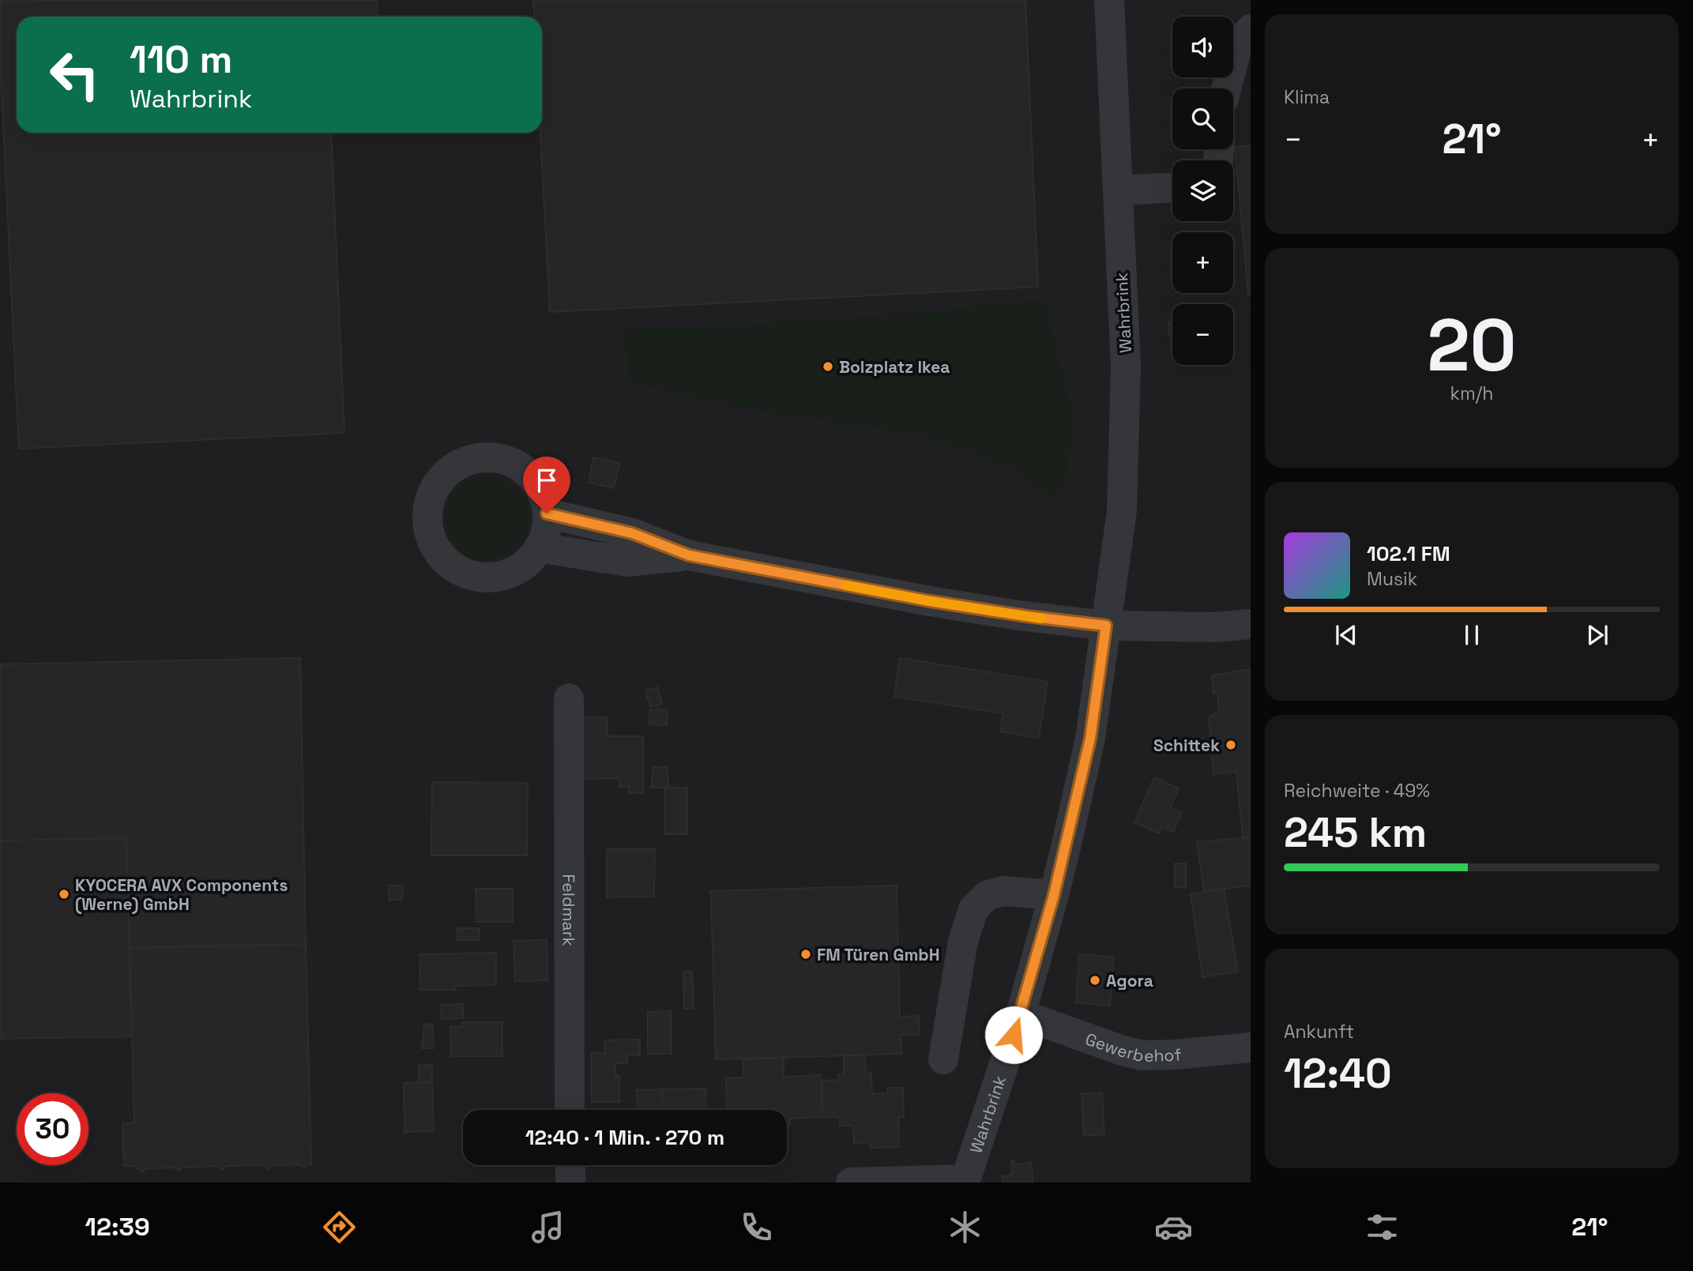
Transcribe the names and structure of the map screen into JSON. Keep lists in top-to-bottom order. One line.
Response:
{"streets":{"street":["Wahrbrink","Feldmark","Gewerbehof"]},"crossings":[["Wahrbrink","Gewerbehof"]],"places":["Bolzplatz Ikea","Schittek","KYOCERA AVX Components (Werne) GmbH","FM Türen GmbH","Agora"],"page":{"tile":["Klima",["20","km/h"],["Reichweite · 49%","245 km"],["Ankunft","12:40"]],"map_buttons":["+","−"],"turn":["110 m","Wahrbrink"],"heat":["−","21°","+"],"song":["102.1 FM","Musik"],"limit":"30","trip":"12:40 · 1 Min. · 270 m","tabs":["12:39","21°"]}}
